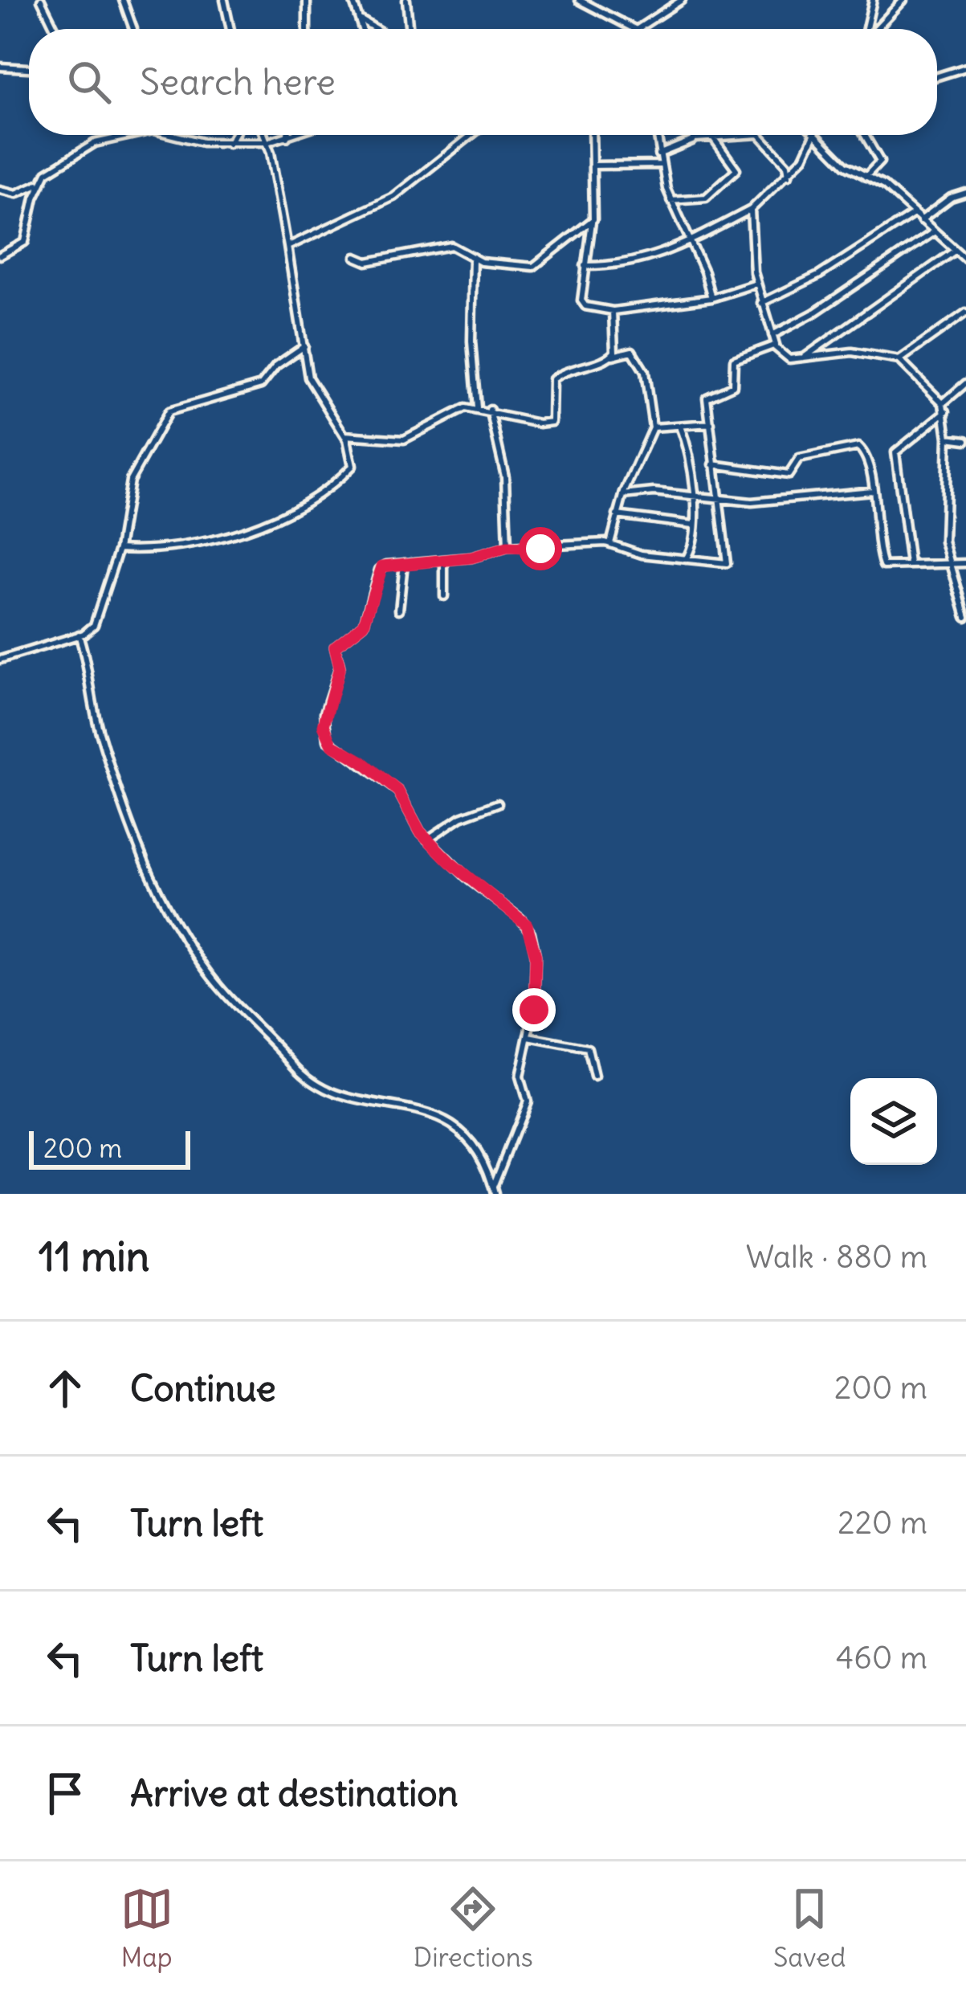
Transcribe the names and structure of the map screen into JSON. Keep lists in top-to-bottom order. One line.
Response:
{"scale_bar":"200 m","page":{"search":"Search here","scale":"200 m","heading":["11 min","Walk · 880 m"],"list":[["Continue","200 m"],["Turn left","220 m"],["Turn left","460 m"],"Arrive at destination"],"nav":["Map","Directions","Saved"]}}
